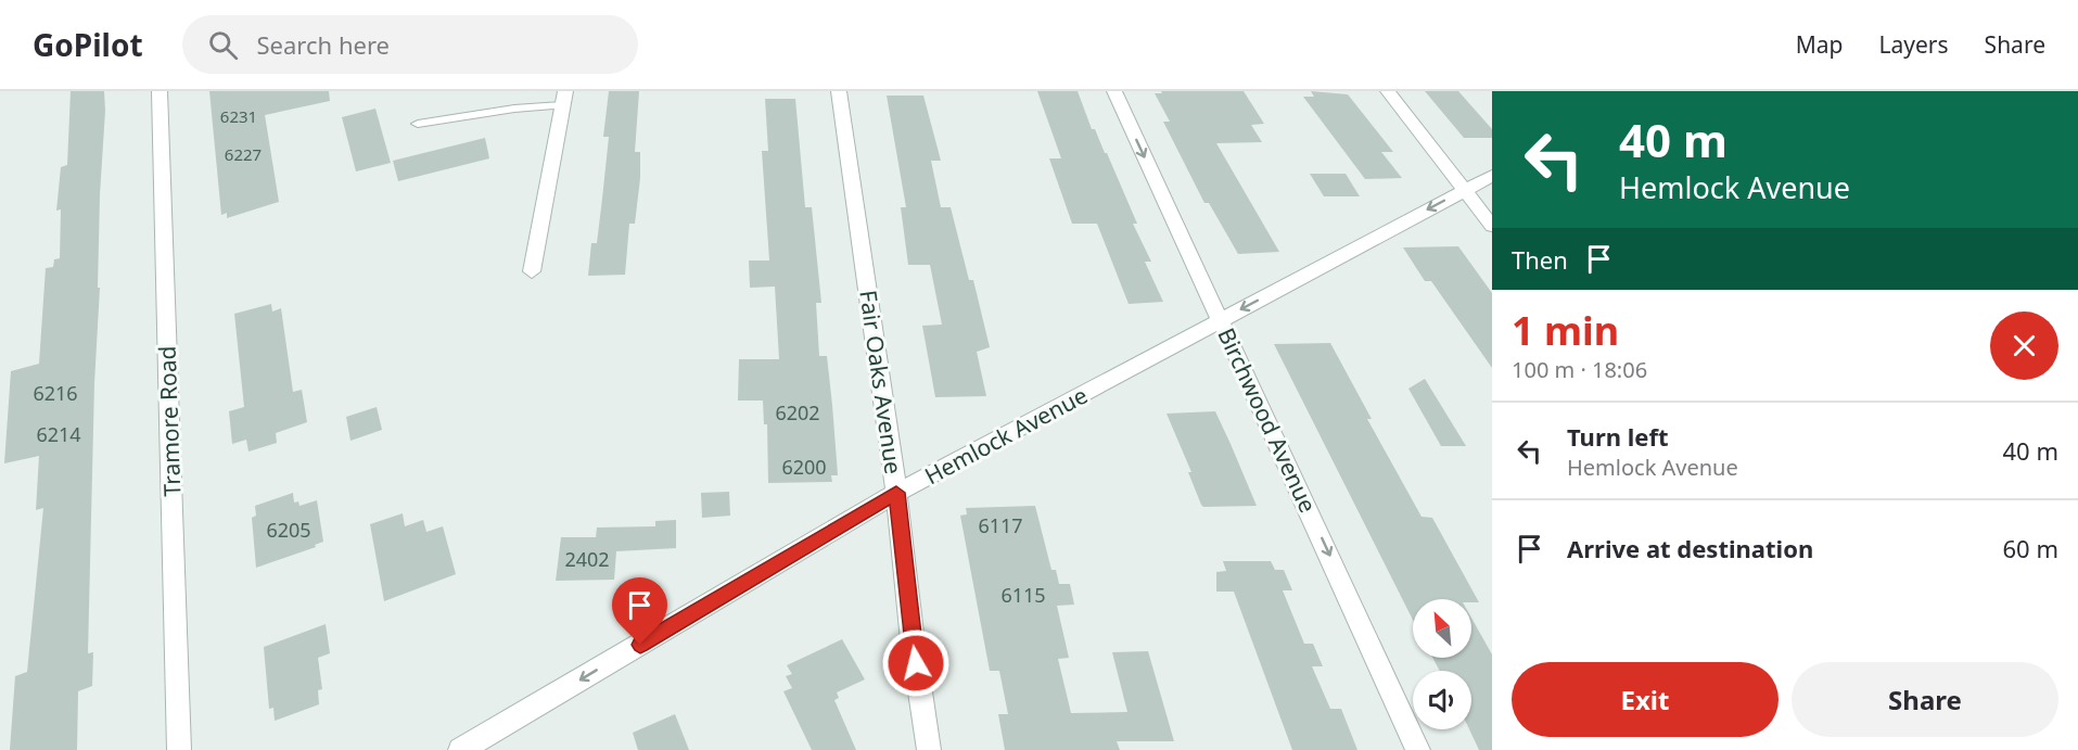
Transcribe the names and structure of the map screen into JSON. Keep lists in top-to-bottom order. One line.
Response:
{"streets":{"street":["Fair Oaks Avenue","Birchwood Avenue","Tramore Road","Hemlock Avenue"]},"crossings":[["Fair Oaks Avenue","Hemlock Avenue"],["Birchwood Avenue","Hemlock Avenue"]],"one_way":["Birchwood Avenue","Hemlock Avenue"],"house_numbers":["6231","6227","6216","6202","6214","6200","6117","6205","2402","6115"],"north":"top left","page":{"header":"GoPilot","search":"Search here","nav":["Map","Layers","Share"],"turn":["40 m","Hemlock Avenue"],"then":"Then","heading":["1 min","100 m · 18:06"],"list":[{"name":"Turn left","note":"Hemlock Avenue","value":"40 m"},{"name":"Arrive at destination","value":"60 m"}],"buttons":["Exit","Share"]}}
